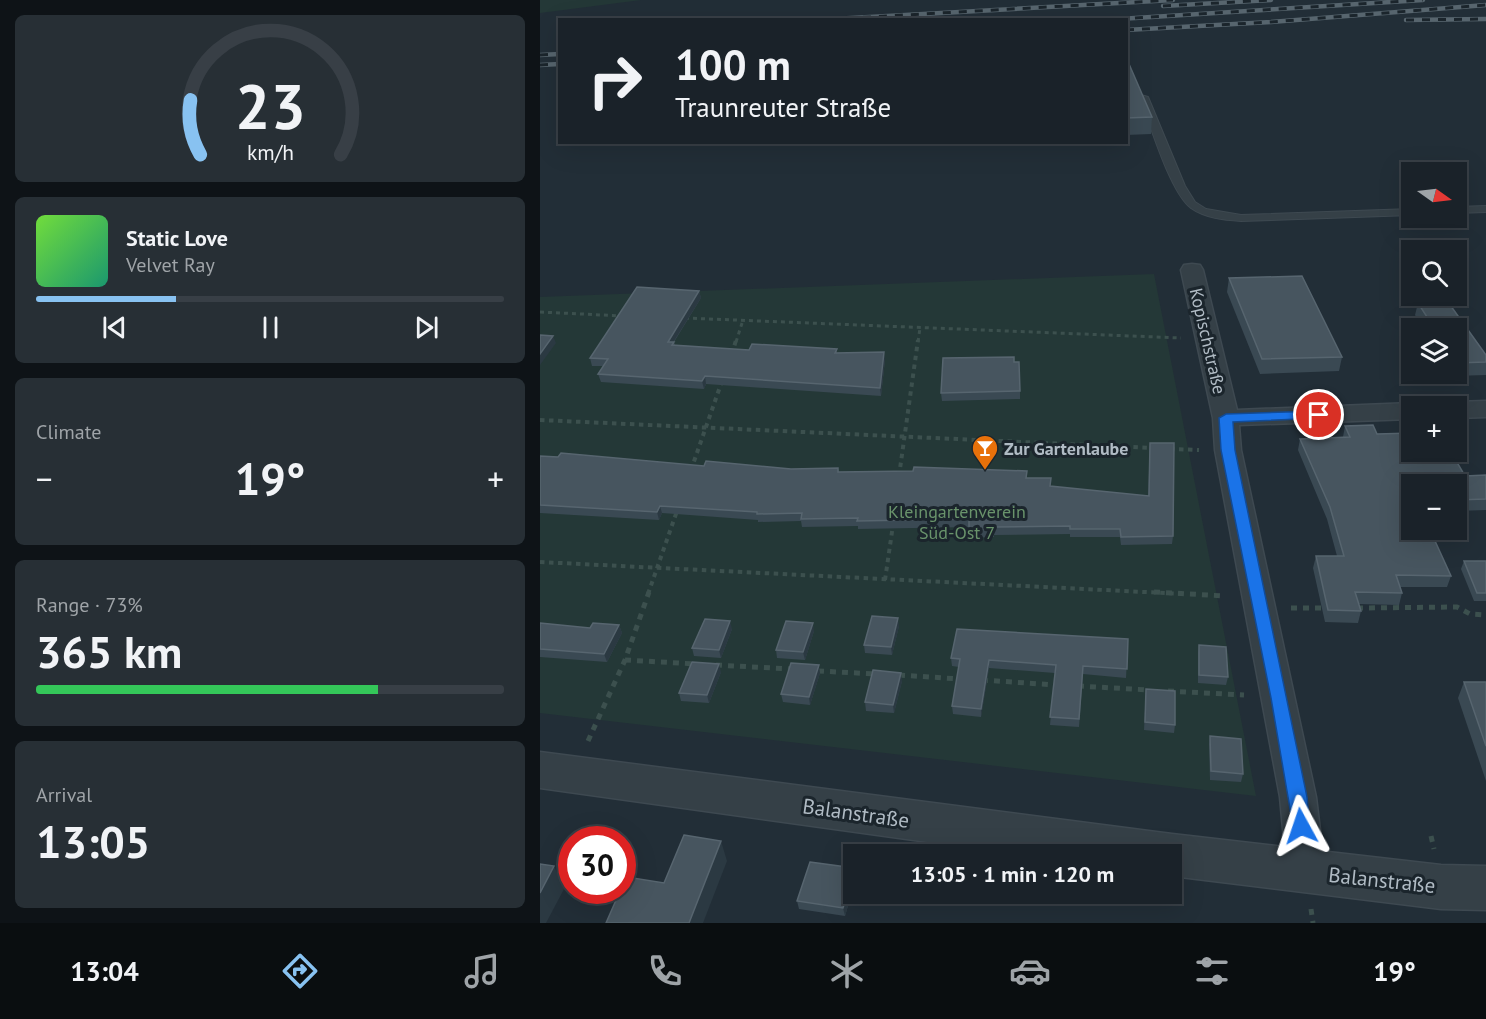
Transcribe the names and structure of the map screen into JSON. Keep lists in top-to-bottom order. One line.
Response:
{"streets":{"street":["Kopischstraße","Balanstraße"]},"crossings":[["Kopischstraße","Balanstraße"]],"parks":["Kleingartenverein Süd-Ost 7"],"places":{"bar":["Zur Gartenlaube"]},"north":"right","page":{"turn":["100 m","Traunreuter Straße"],"map_buttons":["+","−"],"song":["Static Love","Velvet Ray"],"tile":["Climate",["Range · 73%","365 km"],["Arrival","13:05"]],"heat":["−","19°","+"],"limit":"30","trip":"13:05 · 1 min · 120 m","tabs":["13:04","19°"],"gauge":["23","km/h"]}}
